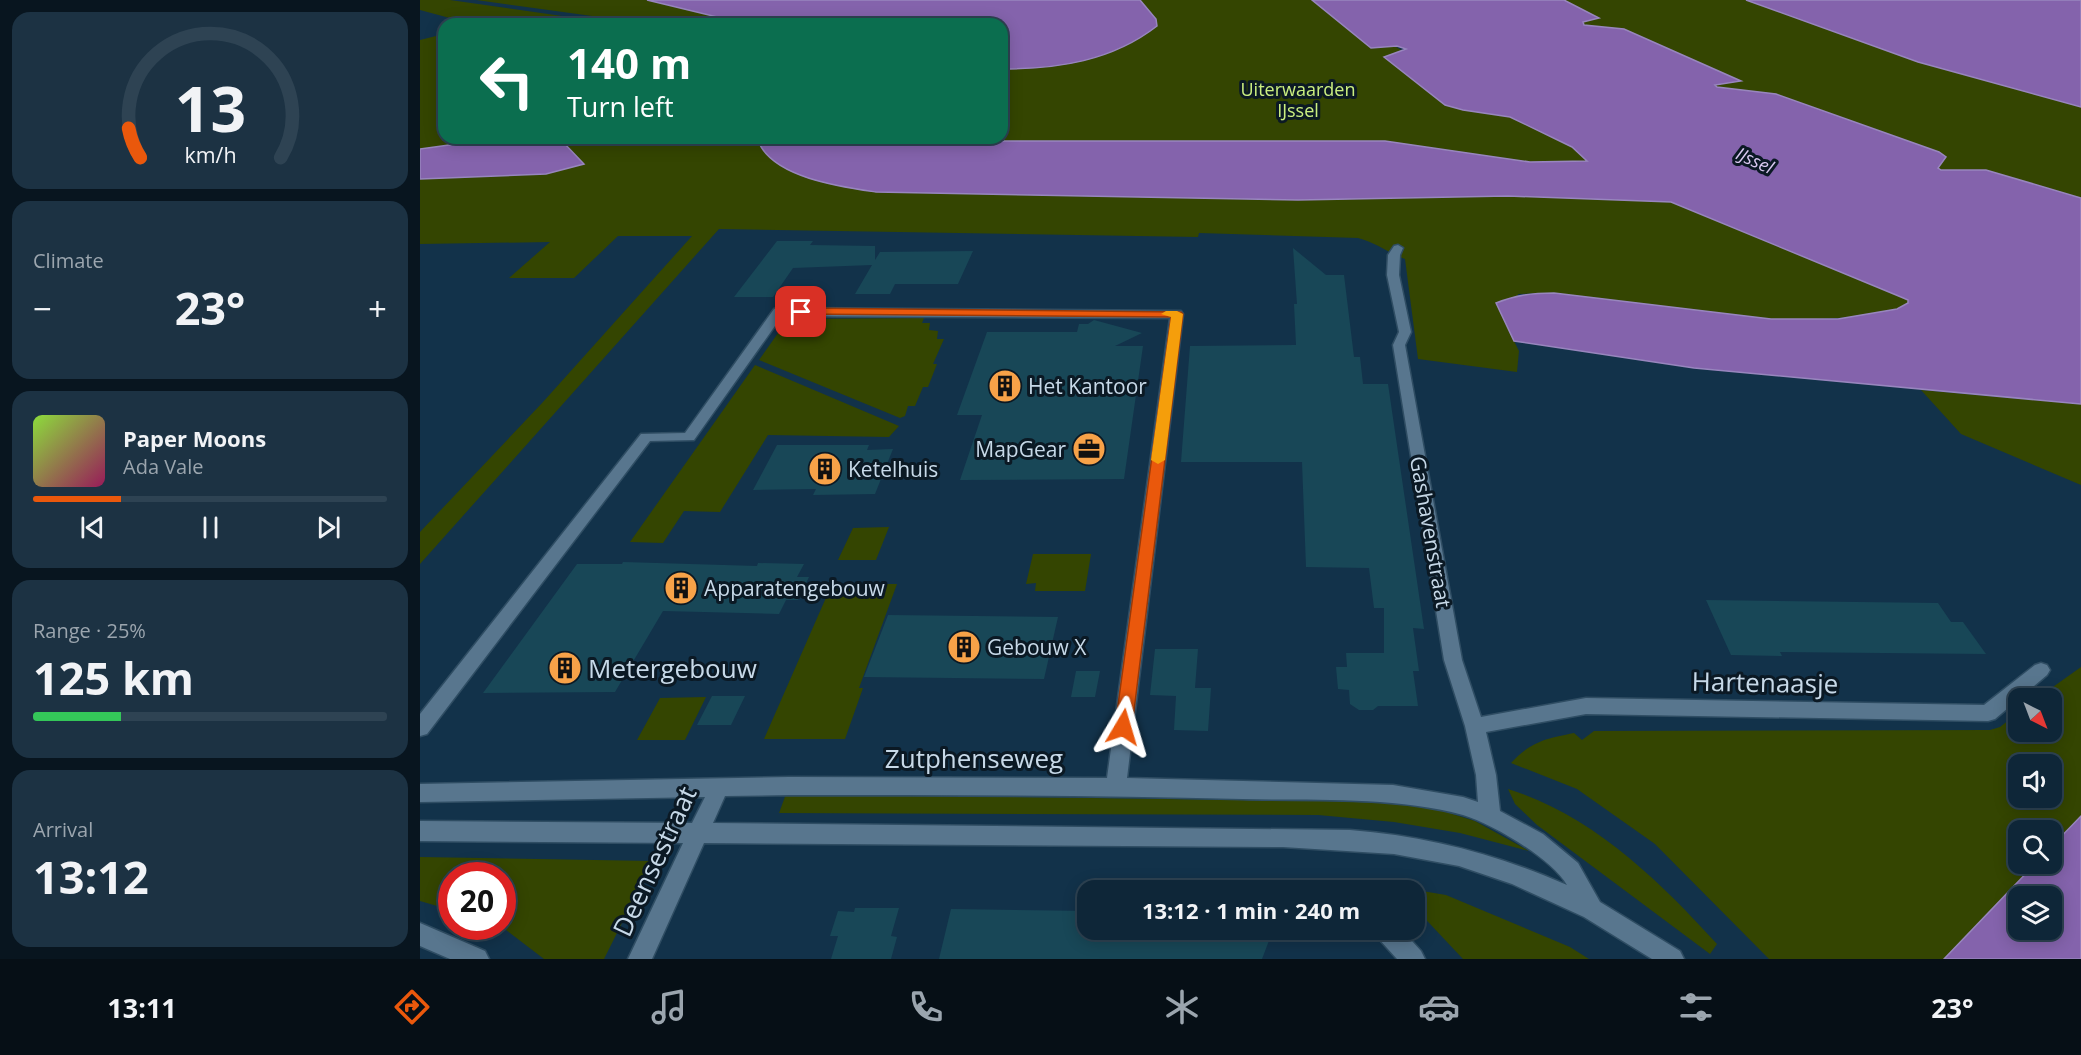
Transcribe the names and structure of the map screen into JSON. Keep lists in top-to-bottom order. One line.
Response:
{"streets":{"street":["Gashavenstraat","Hartenaasje","Zutphenseweg","Deensestraat"]},"crossings":[["Gashavenstraat","Hartenaasje"],["Gashavenstraat","Zutphenseweg"],["Zutphenseweg","Deensestraat"]],"water":["IJssel"],"parks":["Uiterwaarden IJssel"],"places":{"building":["Het Kantoor","Ketelhuis","Apparatengebouw","Gebouw X","Metergebouw"],"office":["MapGear"]},"north":"bottom right","page":{"turn":["140 m","Turn left"],"tile":["Climate",["Range · 25%","125 km"],["Arrival","13:12"]],"heat":["−","23°","+"],"song":["Paper Moons","Ada Vale"],"limit":"20","trip":"13:12 · 1 min · 240 m","tabs":["13:11","23°"],"gauge":["13","km/h"]}}
